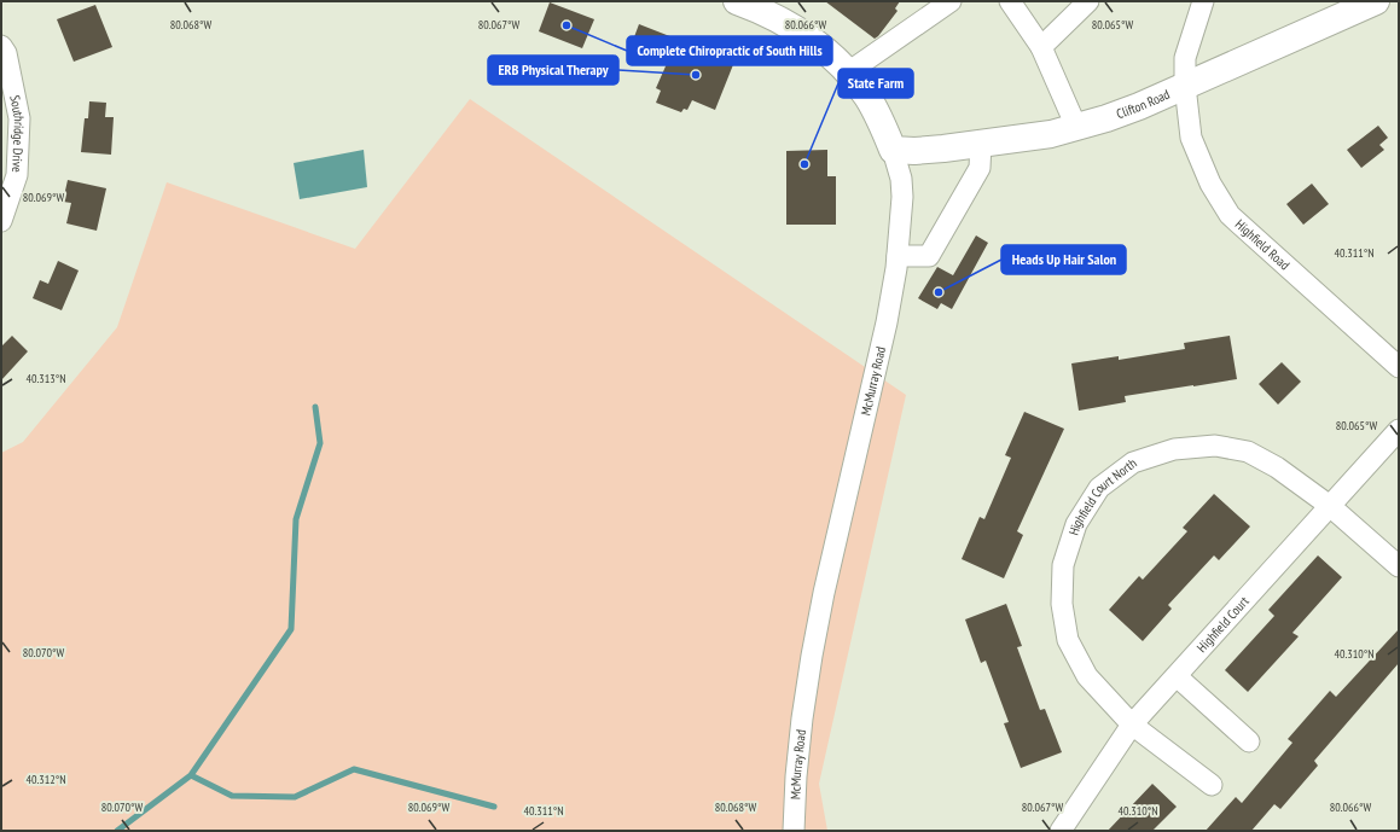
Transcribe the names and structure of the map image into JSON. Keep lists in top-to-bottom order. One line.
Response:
{"streets":{"main road":["Clifton Road","McMurray Road"],"street":["Southridge Drive","Highfield Road","Highfield Court North","Highfield Court"]},"crossings":[["Clifton Road","Highfield Road"],["Clifton Road","McMurray Road"],["Highfield Court North","Highfield Court"]],"places":["Complete Chiropractic of South Hills","ERB Physical Therapy","State Farm","Heads Up Hair Salon"],"coordinates":["80.068°W","80.067°W","80.066°W","80.065°W","80.069°W","40.311°N","40.313°N","80.070°W","40.310°N","40.312°N"]}
